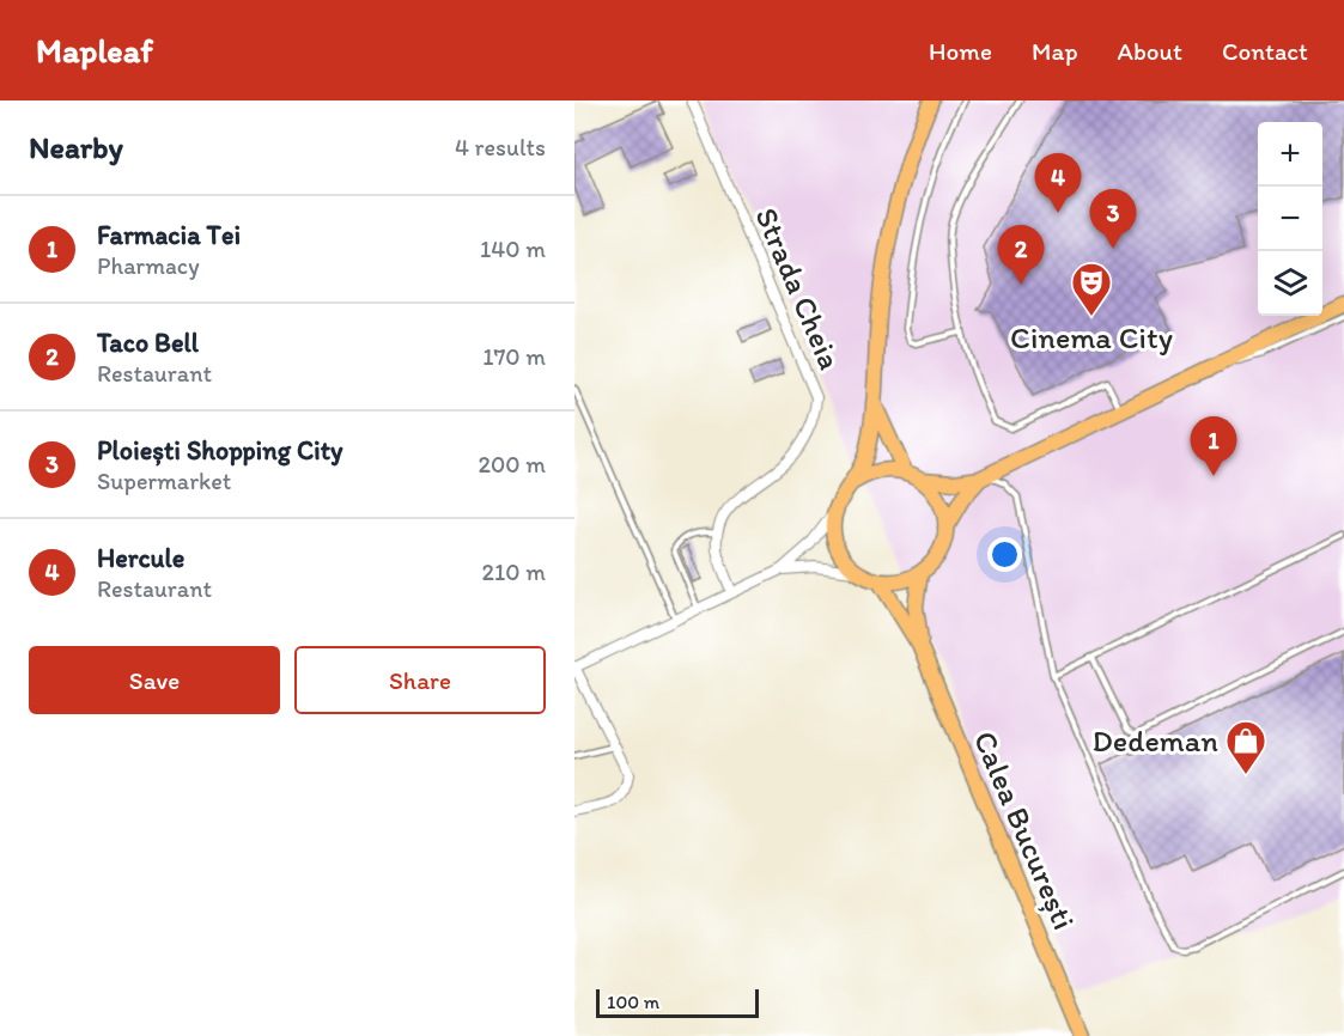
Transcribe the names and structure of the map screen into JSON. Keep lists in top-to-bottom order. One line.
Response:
{"streets":{"main road":["Calea București"],"street":["Strada Cheia"]},"places":{"theatre":["Cinema City"],"shop":["Dedeman"]},"scale_bar":"100 m","page":{"header":"Mapleaf","nav":["Home","Map","About","Contact"],"heading":["Nearby","4 results"],"map_buttons":["+","−"],"pins":["4","3","2","1"],"list":[{"mark":"1","name":"Farmacia Tei","note":"Pharmacy","value":"140 m"},{"mark":"2","name":"Taco Bell","note":"Restaurant","value":"170 m"},{"mark":"3","name":"Ploiești Shopping City","note":"Supermarket","value":"200 m"},{"mark":"4","name":"Hercule","note":"Restaurant","value":"210 m"}],"buttons":["Save","Share"],"scale":"100 m"}}
